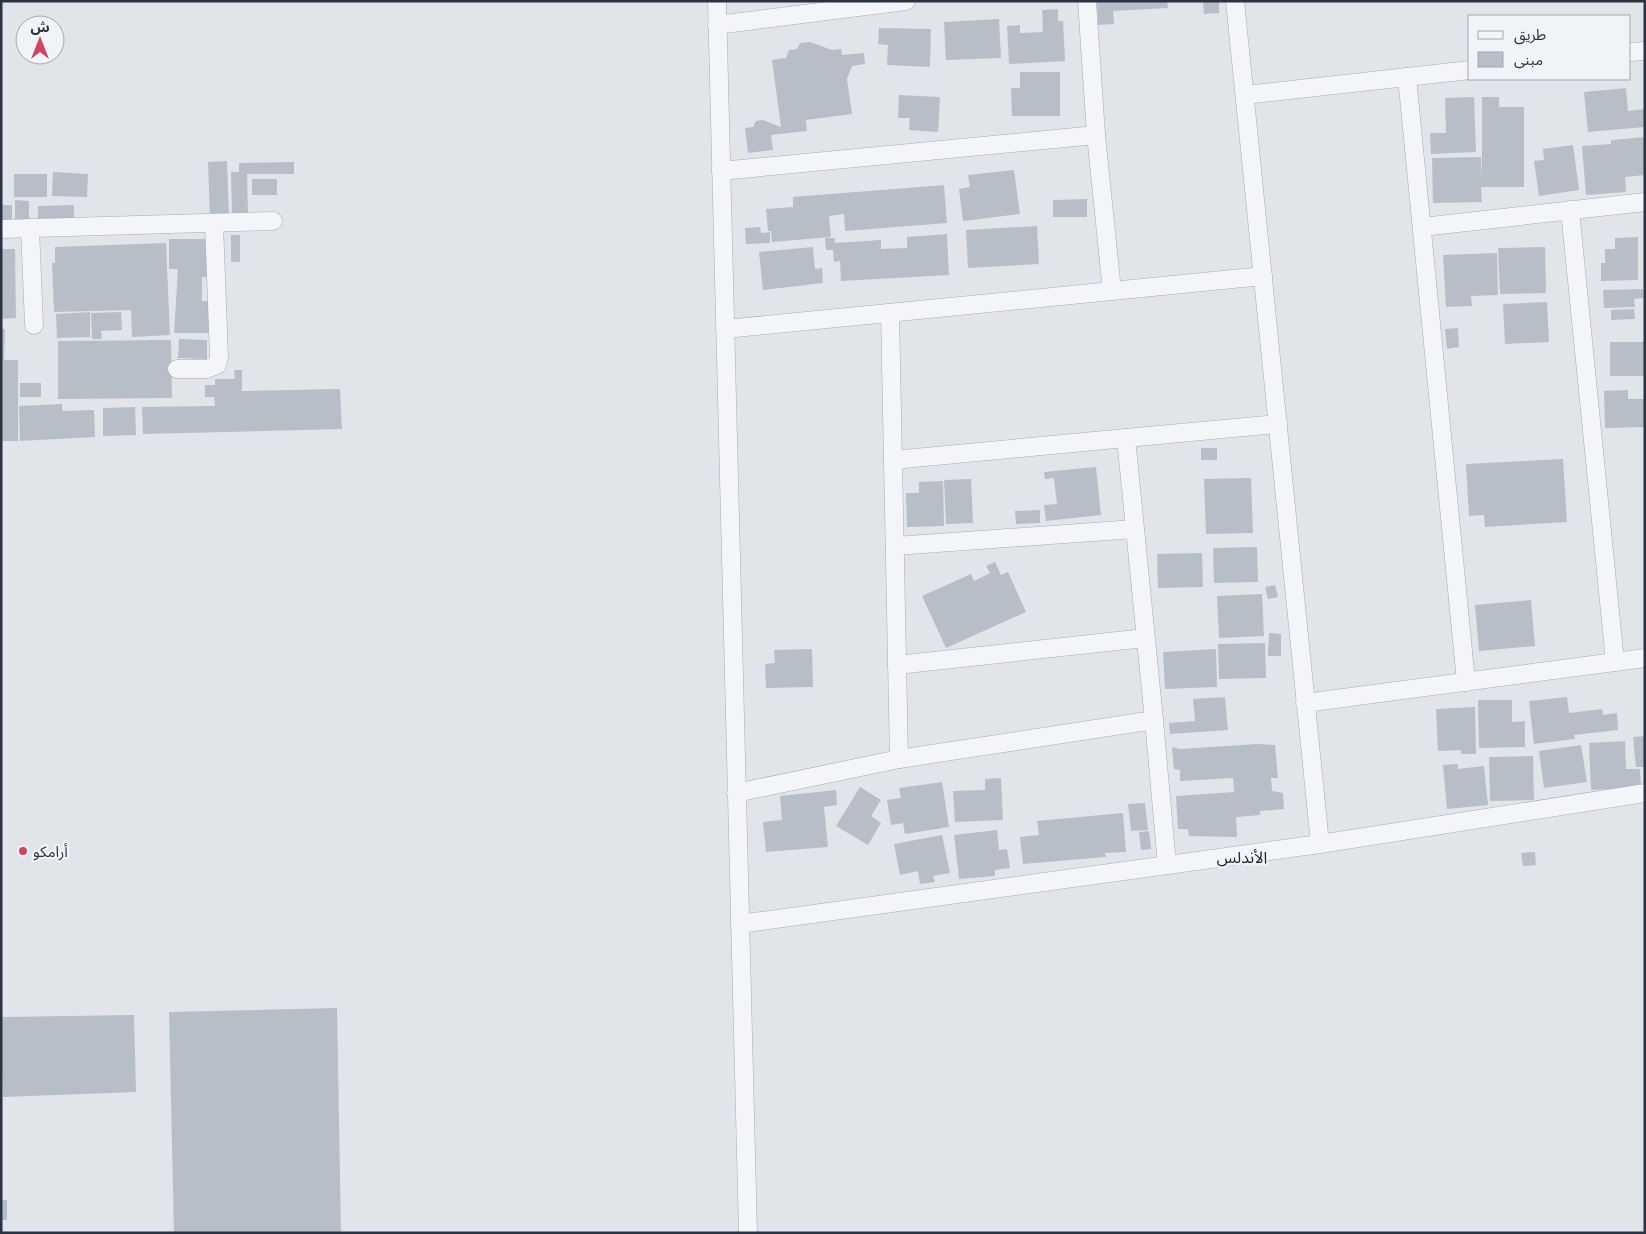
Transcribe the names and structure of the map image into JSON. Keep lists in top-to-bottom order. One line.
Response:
{"districts":["الأندلس"],"places":["أرامكو"],"legend":["طريق","مبنى"],"north":"top"}
